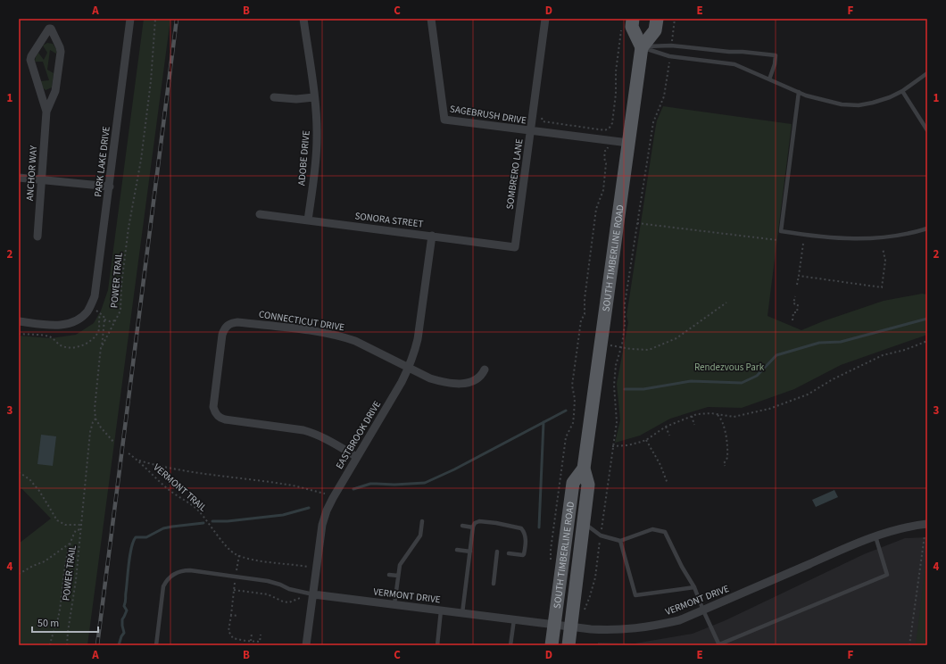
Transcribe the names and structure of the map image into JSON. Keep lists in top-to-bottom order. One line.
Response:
{"streets":{"main road":["SOUTH TIMBERLINE ROAD"],"street":["SAGEBRUSH DRIVE","ADOBE DRIVE","PARK LAKE DRIVE","ANCHOR WAY","SOMBRERO LANE","SONORA STREET","CONNECTICUT DRIVE","EASTBROOK DRIVE","VERMONT DRIVE"],"path":["POWER TRAIL","VERMONT TRAIL"]},"crossings":[["SAGEBRUSH DRIVE","SOMBRERO LANE"],["SAGEBRUSH DRIVE","SOUTH TIMBERLINE ROAD"],["ADOBE DRIVE","SONORA STREET"],["SOMBRERO LANE","SONORA STREET"],["SONORA STREET","EASTBROOK DRIVE"],["SOUTH TIMBERLINE ROAD","VERMONT DRIVE"],["CONNECTICUT DRIVE","EASTBROOK DRIVE"],["EASTBROOK DRIVE","VERMONT TRAIL"],["EASTBROOK DRIVE","VERMONT DRIVE"]],"parks":["Rendezvous Park"],"scale_bar":"50 m","grid":{"columns":["A","B","C","D","E","F"],"rows":["1","2","3","4"]}}
